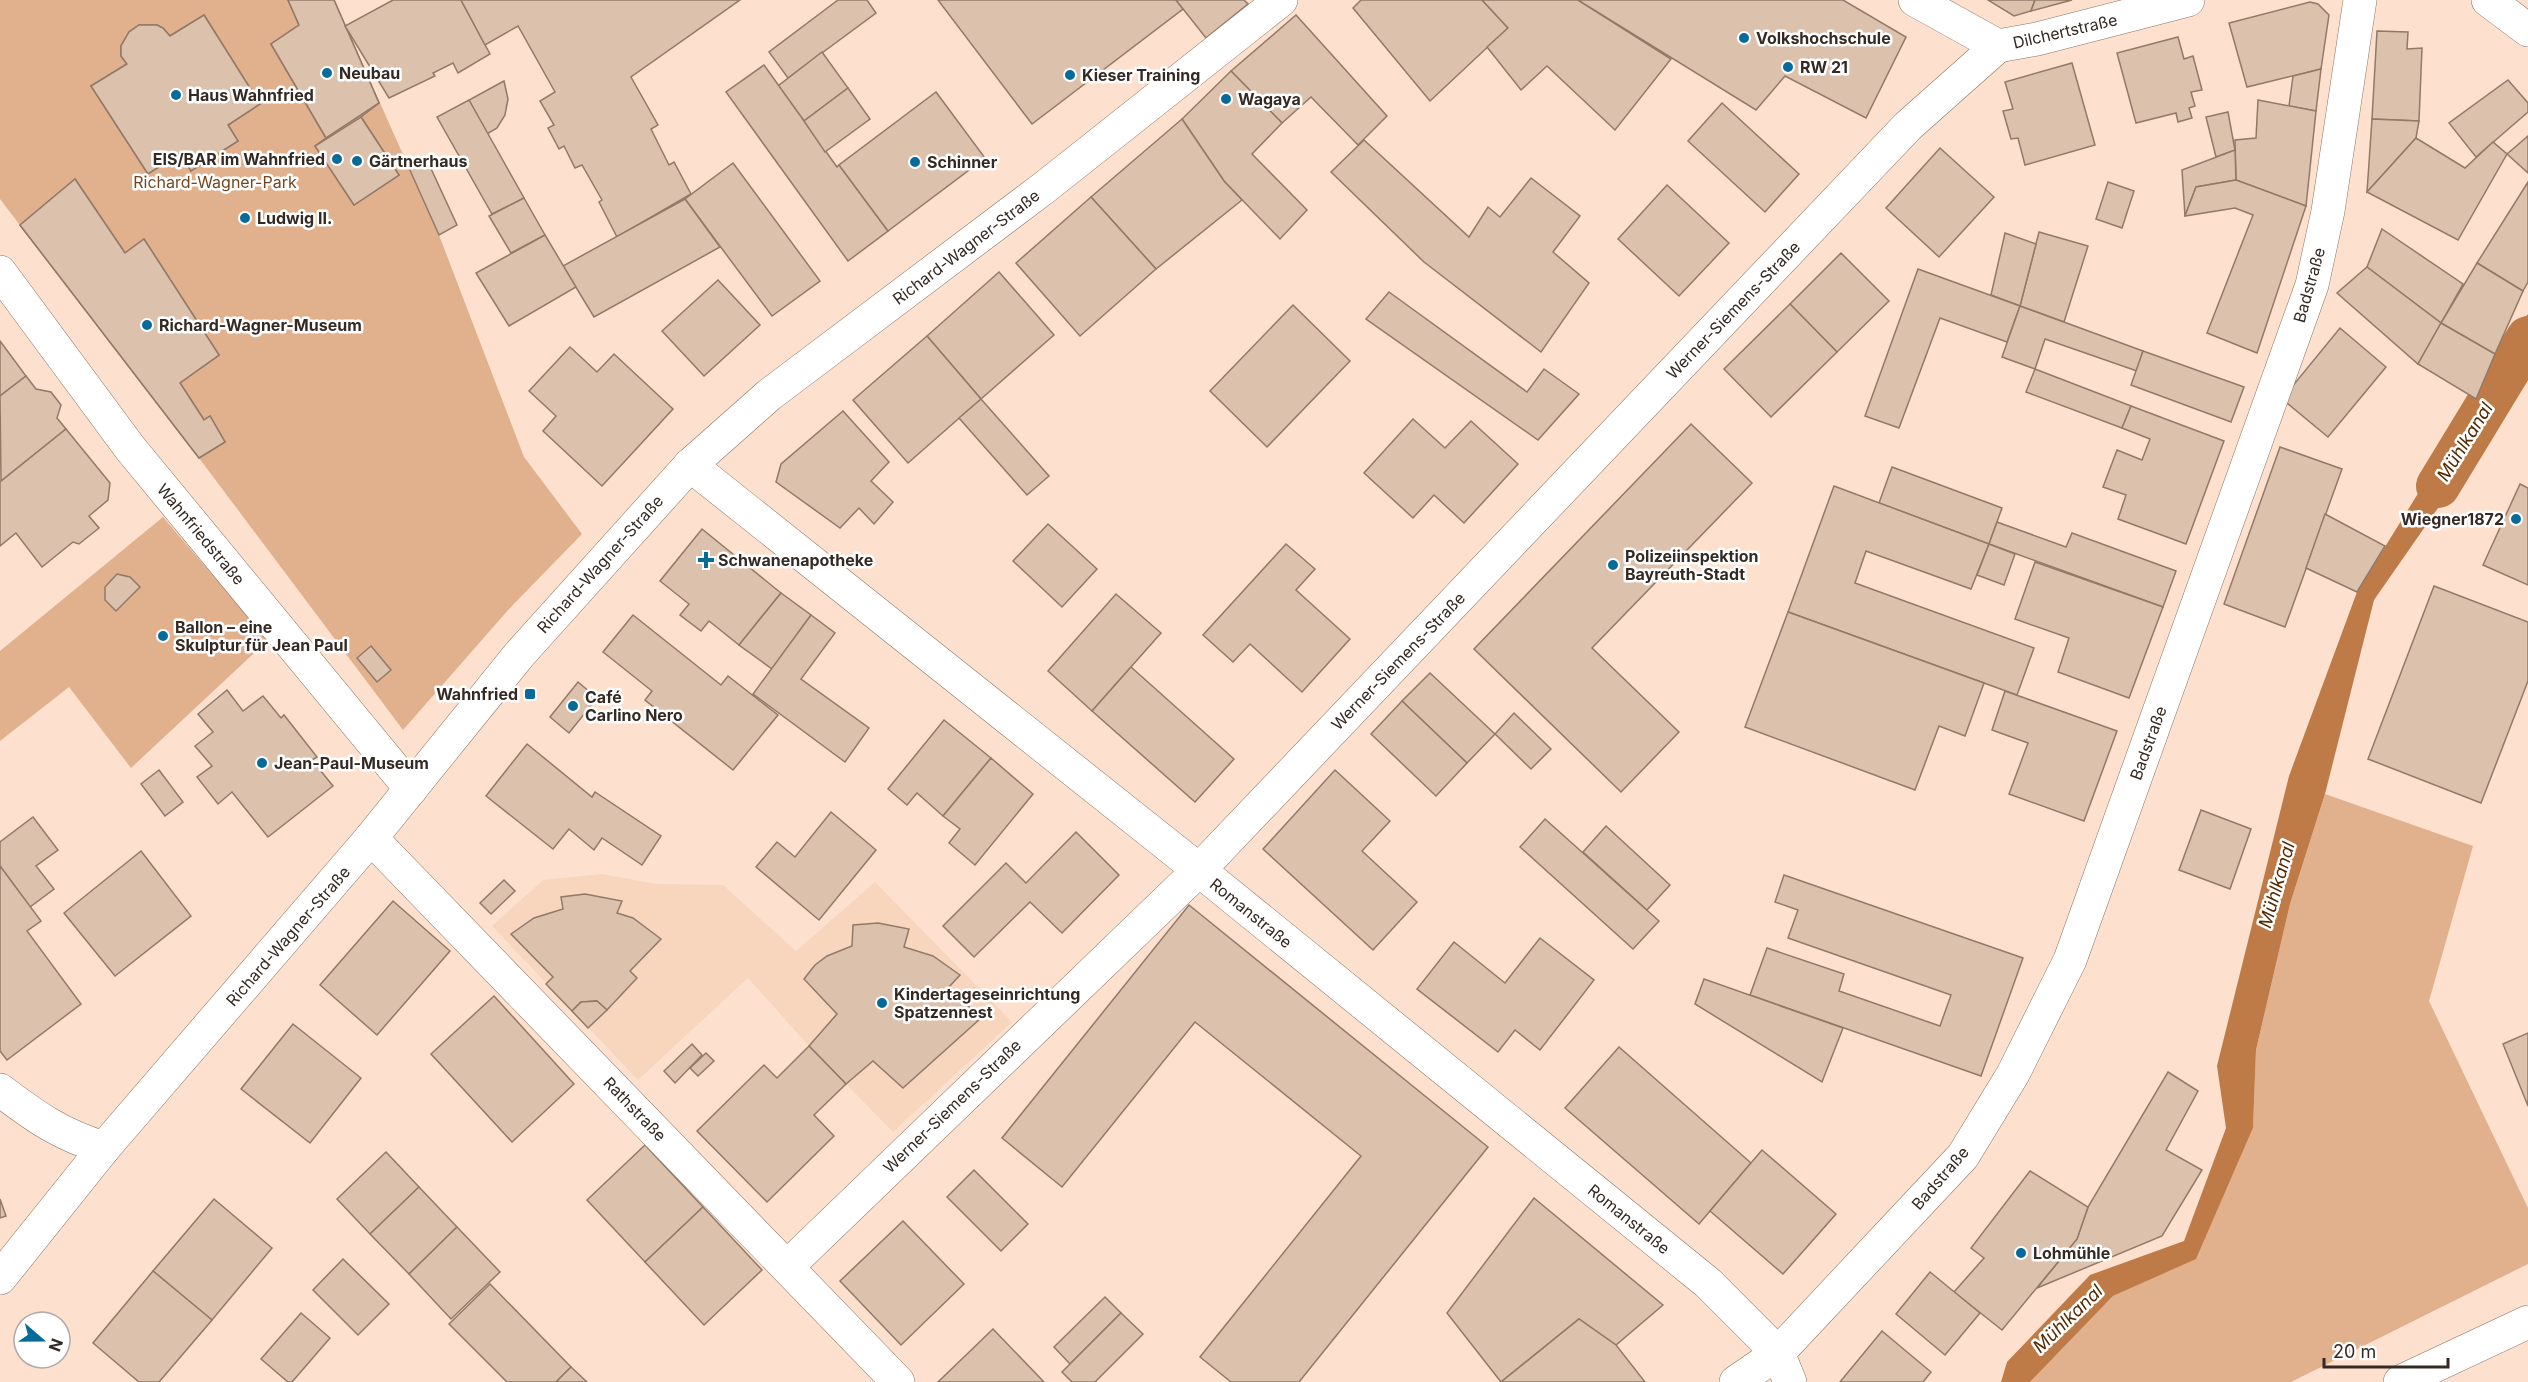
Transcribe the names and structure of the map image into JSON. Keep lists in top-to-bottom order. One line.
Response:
{"streets":{"street":["Dilchertstraße","Richard-Wagner-Straße","Badstraße","Werner-Siemens-Straße","Wahnfriedstraße","Romanstraße","Rathstraße"]},"crossings":[["Dilchertstraße","Werner-Siemens-Straße"],["Richard-Wagner-Straße","Wahnfriedstraße"],["Richard-Wagner-Straße","Romanstraße"],["Richard-Wagner-Straße","Rathstraße"],["Badstraße","Romanstraße"],["Werner-Siemens-Straße","Romanstraße"],["Werner-Siemens-Straße","Rathstraße"]],"water":["Mühlkanal"],"parks":["Richard-Wagner-Park"],"places":{"other":["Volkshochschule","RW 21","Neubau","Kieser Training","Haus Wahnfried","Wagaya","EIS/BAR im Wahnfried","Gärtnerhaus","Schinner","Ludwig II.","Richard-Wagner-Museum","Wiegner1872","Polizeiinspektion Bayreuth-Stadt","Ballon – eine Skulptur für Jean Paul","Café Carlino Nero","Jean-Paul-Museum","Kindertageseinrichtung Spatzennest","Lohmühle"],"health":["Schwanenapotheke"],"transit":["Wahnfried"]},"scale_bar":"20 m","north":"right"}
